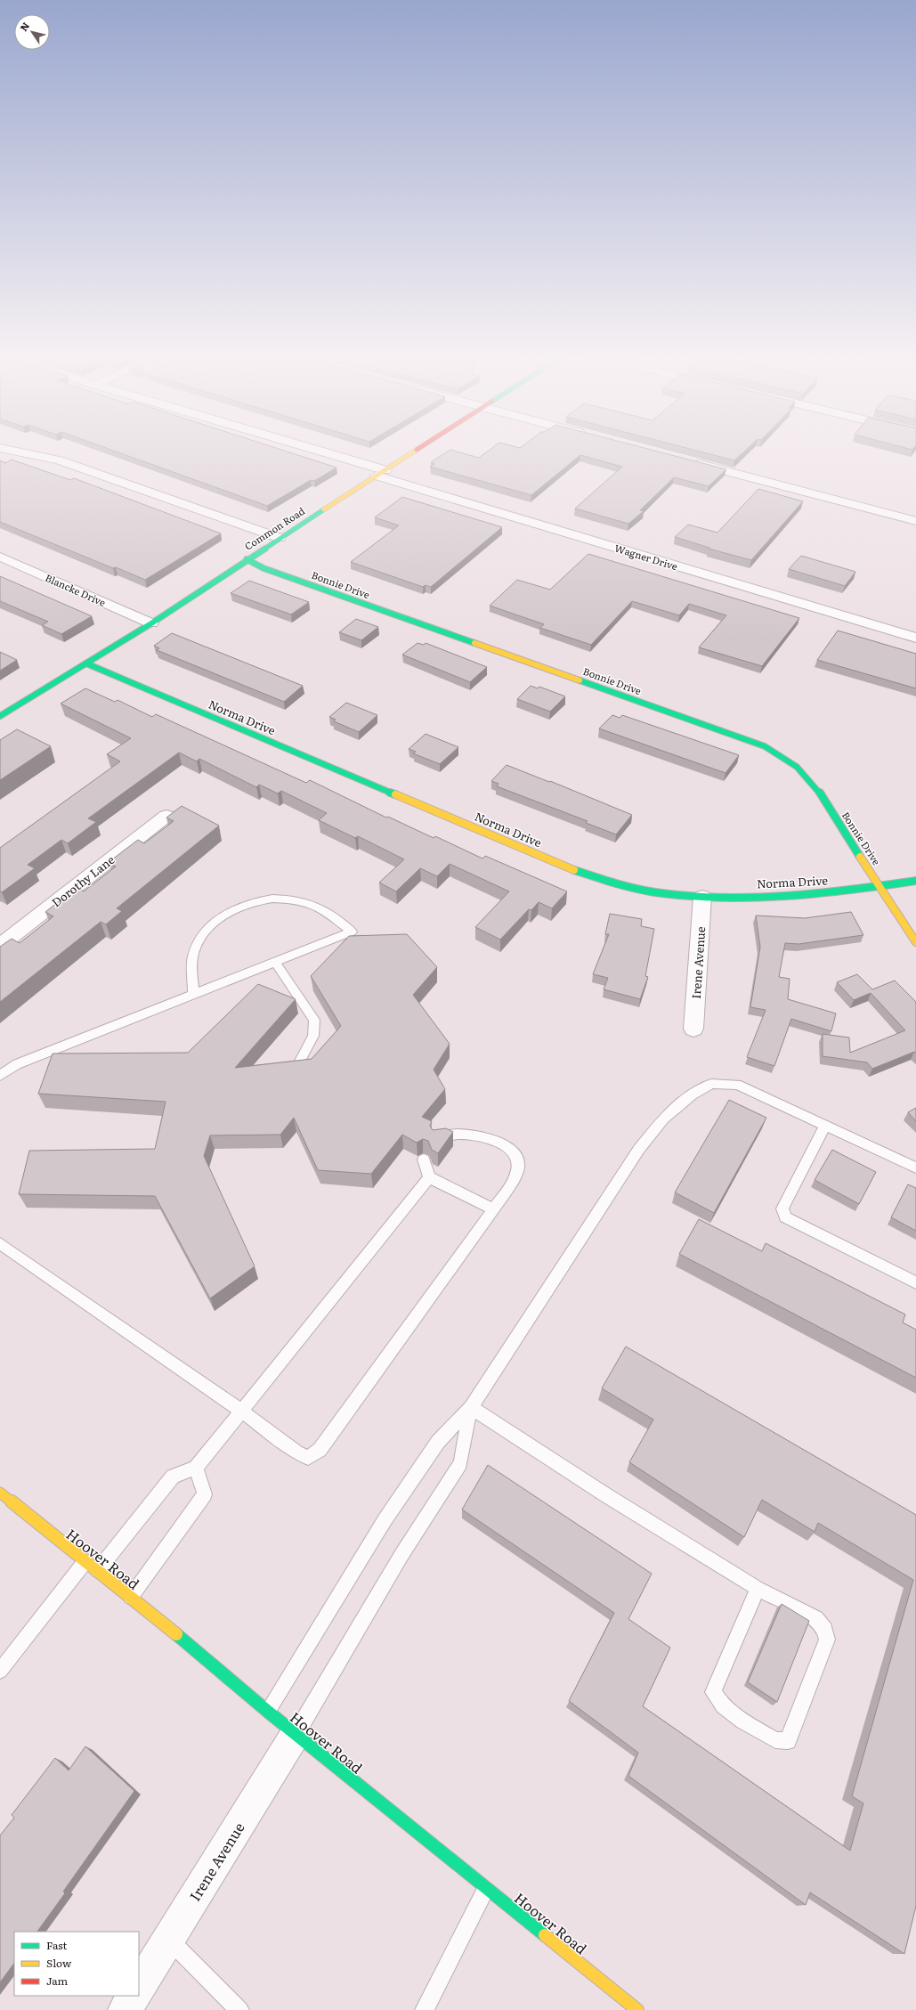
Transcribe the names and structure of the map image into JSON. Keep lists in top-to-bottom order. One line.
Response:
{"streets":{"street":["Common Road","Wagner Drive","Bonnie Drive","Blancke Drive","Norma Drive","Dorothy Lane","Irene Avenue","Hoover Road"]},"crossings":[["Common Road","Wagner Drive"],["Common Road","Bonnie Drive"],["Common Road","Blancke Drive"],["Common Road","Norma Drive"],["Bonnie Drive","Norma Drive"],["Norma Drive","Irene Avenue"],["Irene Avenue","Hoover Road"]],"legend":["Fast","Slow","Jam"],"north":"top left"}
